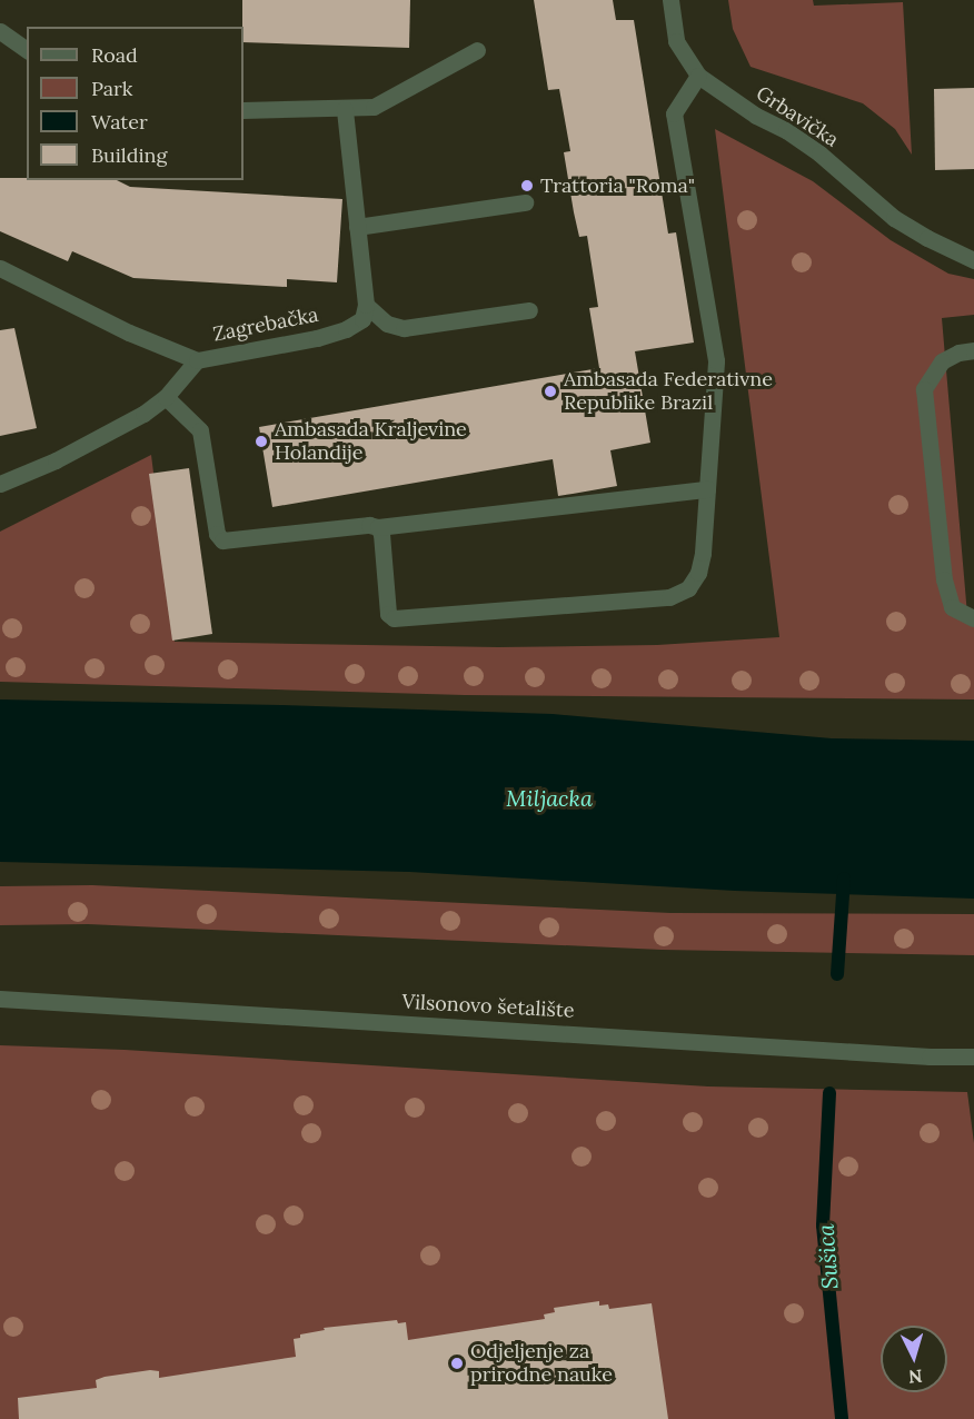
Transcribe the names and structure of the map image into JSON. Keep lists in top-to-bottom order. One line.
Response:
{"streets":{"street":["Grbavička","Zagrebačka","Vilsonovo šetalište"]},"water":["Miljacka","Sušica"],"places":["Trattoria \"Roma\"","Ambasada Federativne Republike Brazil","Ambasada Kraljevine Holandije","Odjeljenje za prirodne nauke"],"legend":["Road","Park","Water","Building"],"north":"bottom"}
